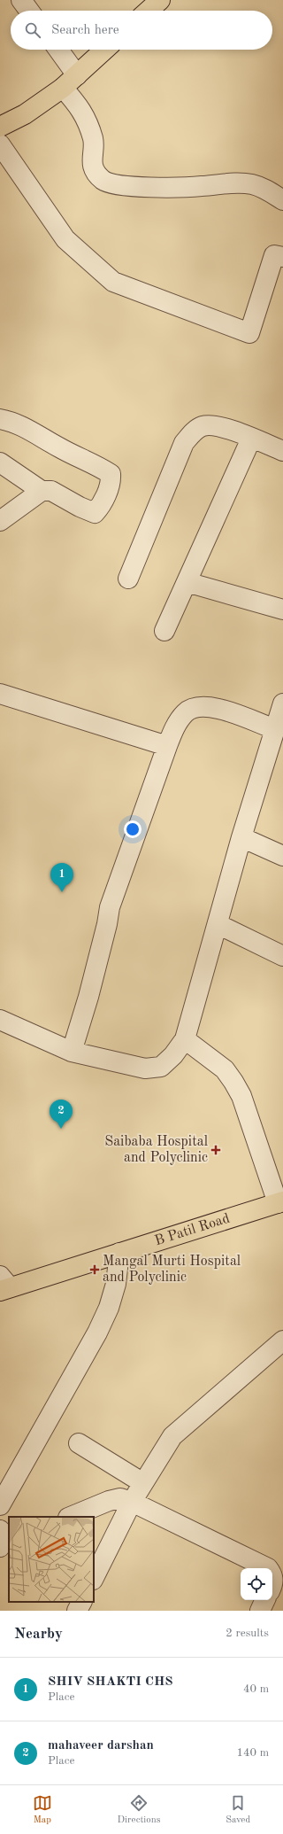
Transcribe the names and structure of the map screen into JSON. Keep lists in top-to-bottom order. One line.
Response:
{"streets":{"main road":["B Patil Road"]},"places":{"health":["Saibaba Hospital and Polyclinic","Mangal Murti Hospital and Polyclinic"]},"page":{"search":"Search here","pins":["1","2"],"heading":["Nearby","2 results"],"list":[{"mark":"1","name":"SHIV SHAKTI CHS","note":"Place","value":"40 m"},{"mark":"2","name":"mahaveer darshan","note":"Place","value":"140 m"}],"nav":["Map","Directions","Saved"]}}
